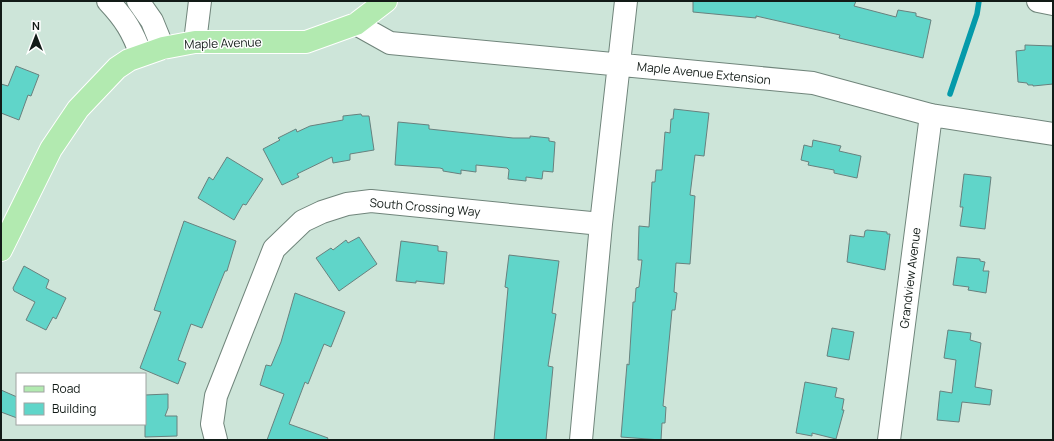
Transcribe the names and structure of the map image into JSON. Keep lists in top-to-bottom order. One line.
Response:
{"streets":{"main road":["Maple Avenue"],"street":["Maple Avenue Extension","South Crossing Way","Grandview Avenue"]},"crossings":[["Maple Avenue","Maple Avenue Extension"],["Maple Avenue Extension","Grandview Avenue"]],"legend":["Road","Building"],"north":"top"}
